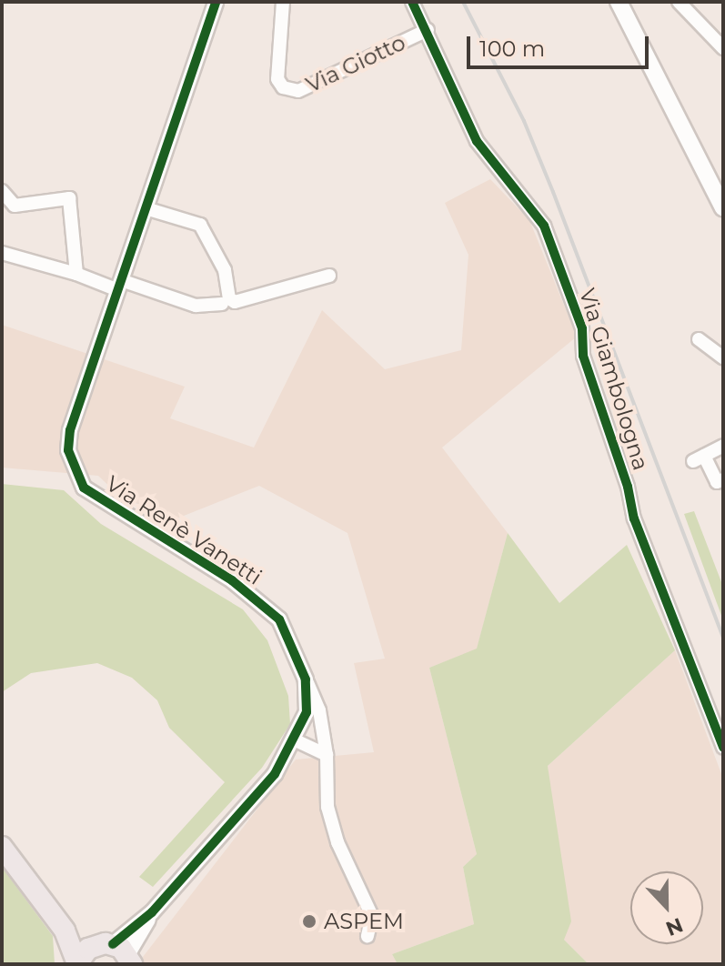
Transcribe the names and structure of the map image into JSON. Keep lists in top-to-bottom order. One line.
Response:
{"streets":{"street":["Via Giotto","Via Giambologna","Via Renè Vanetti"]},"crossings":[["Via Giotto","Via Giambologna"]],"places":["ASPEM"],"scale_bar":"100 m","north":"bottom"}
